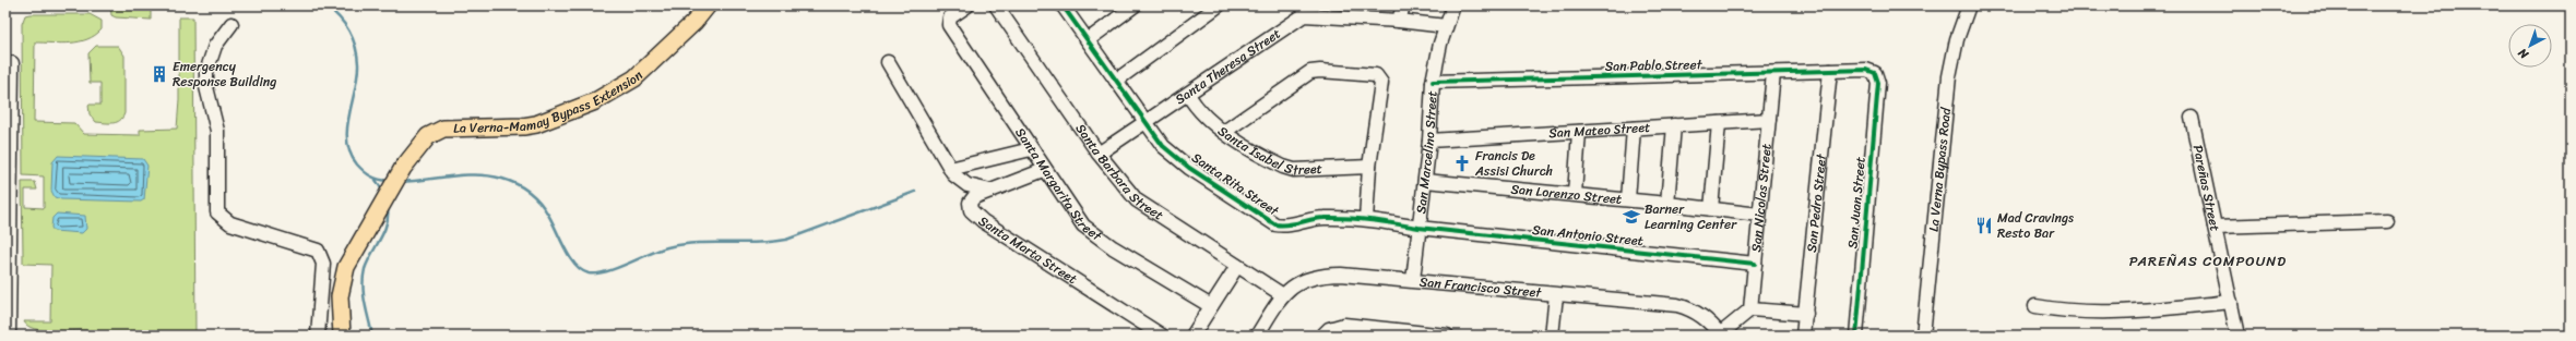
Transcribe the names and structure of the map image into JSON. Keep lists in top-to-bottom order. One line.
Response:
{"streets":{"main road":["La Verna-Mamay Bypass Extension"],"street":["San Pablo Street","Santa Theresa Street","San Mateo Street","Santa Isabel Street","San Marcelino Street","La Verna Bypass Road","Santa Barbara Street","Santa Margarita Street","Santa Rita Street","Pareñas Street","San Lorenzo Street","San Nicolas Street","San Pedro Street","San Juan Street","San Antonio Street","Santa Marta Street","San Francisco Street"]},"crossings":[["San Pablo Street","San Marcelino Street"],["San Pablo Street","San Nicolas Street"],["San Pablo Street","San Pedro Street"],["San Pablo Street","San Juan Street"],["Santa Theresa Street","Santa Isabel Street"],["Santa Theresa Street","San Marcelino Street"],["Santa Theresa Street","Santa Barbara Street"],["Santa Theresa Street","Santa Rita Street"],["San Mateo Street","San Marcelino Street"],["San Mateo Street","San Nicolas Street"],["San Marcelino Street","Santa Rita Street"],["San Marcelino Street","San Lorenzo Street"],["San Marcelino Street","San Antonio Street"],["San Marcelino Street","San Francisco Street"],["Santa Barbara Street","San Francisco Street"],["Santa Margarita Street","Santa Marta Street"],["Santa Rita Street","San Antonio Street"],["San Lorenzo Street","San Nicolas Street"],["San Nicolas Street","San Antonio Street"]],"districts":["PAREÑAS COMPOUND"],"places":{"building":["Emergency Response Building"],"church":["Francis De Assisi Church"],"school or university":["Barner Learning Center"],"restaurant":["Mad Cravings Resto Bar"]},"north":"bottom left"}
